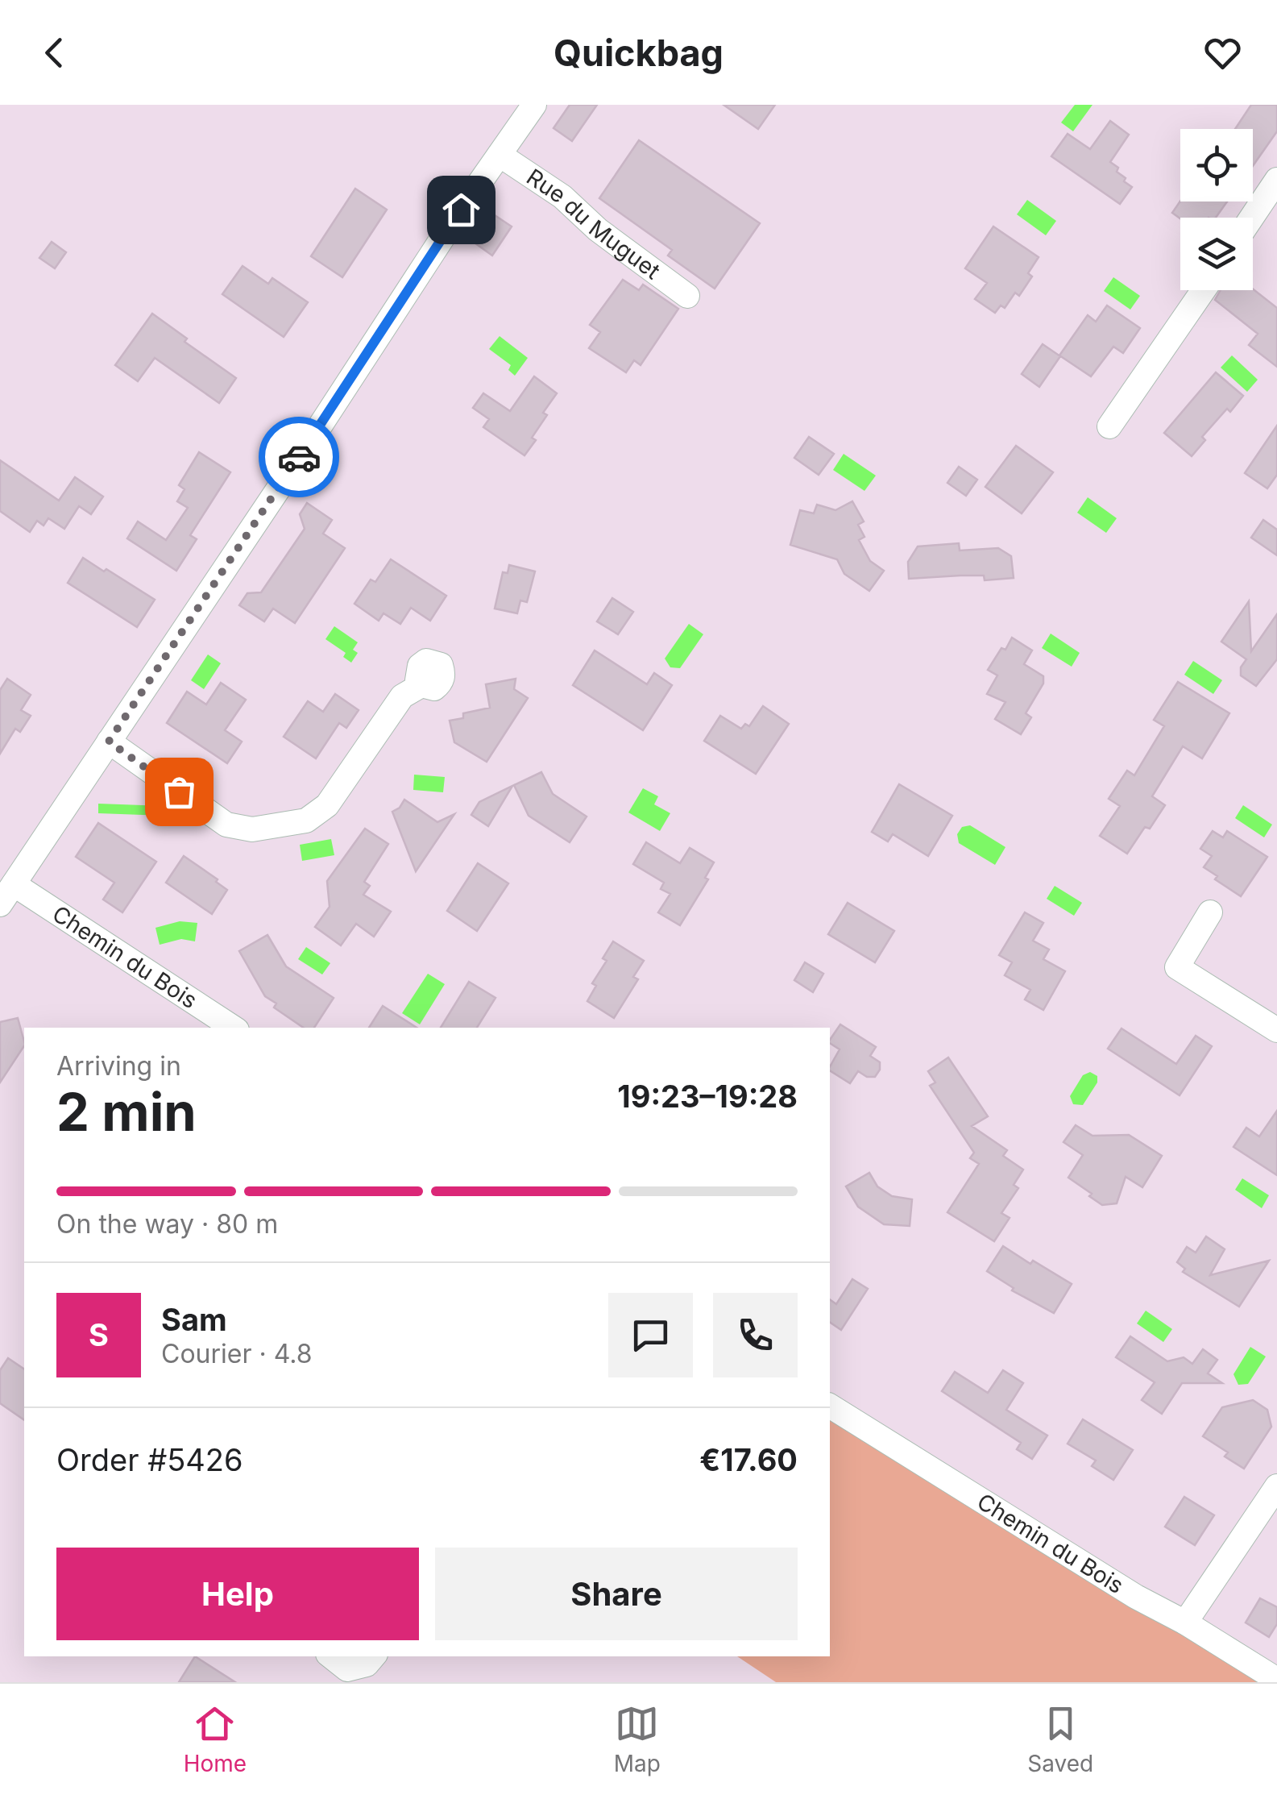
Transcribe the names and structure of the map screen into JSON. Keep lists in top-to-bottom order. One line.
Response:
{"streets":{"street":["Rue du Muguet","Chemin du Bois"]},"page":{"header":"Quickbag","heading":["2 min","Arriving in","19:23–19:28"],"panel":["Sam","Courier · 4.8","Order #5426","€17.60"],"bar":"On the way · 80 m","round":"S","buttons":["Help","Share"],"tabs":["Home","Map","Saved"]}}
